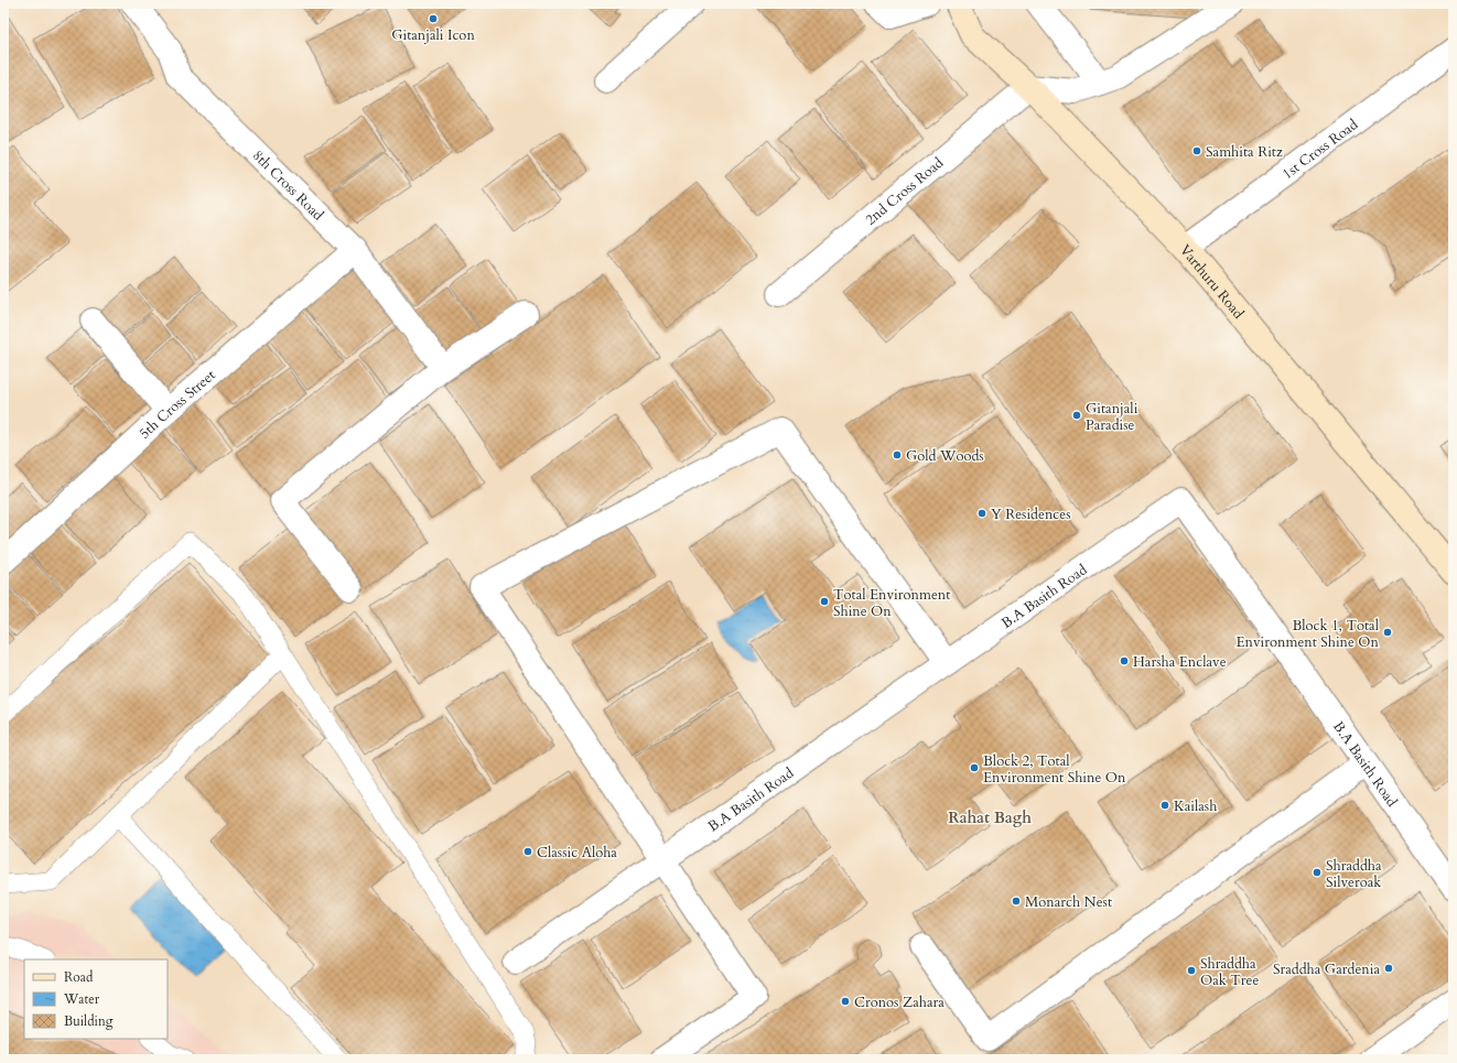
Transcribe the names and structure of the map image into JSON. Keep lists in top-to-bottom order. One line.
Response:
{"streets":{"street":["1st Cross Road","8th Cross Road","2nd Cross Road","Varthuru Road","5th Cross Street","B.A Basith Road"]},"crossings":[["1st Cross Road","Varthuru Road"],["8th Cross Road","5th Cross Street"],["2nd Cross Road","Varthuru Road"]],"districts":["Rahat Bagh"],"places":["Gitanjali Icon","Samhita Ritz","Gitanjali Paradise","Gold Woods","Y Residences","Total Environment Shine On","Block 1, Total Environment Shine On","Harsha Enclave","Block 2, Total Environment Shine On","Kailash","Classic Aloha","Shraddha Silveroak","Monarch Nest","Sraddha Gardenia","Shraddha Oak Tree","Cronos Zahara"],"legend":["Road","Water","Building"]}
